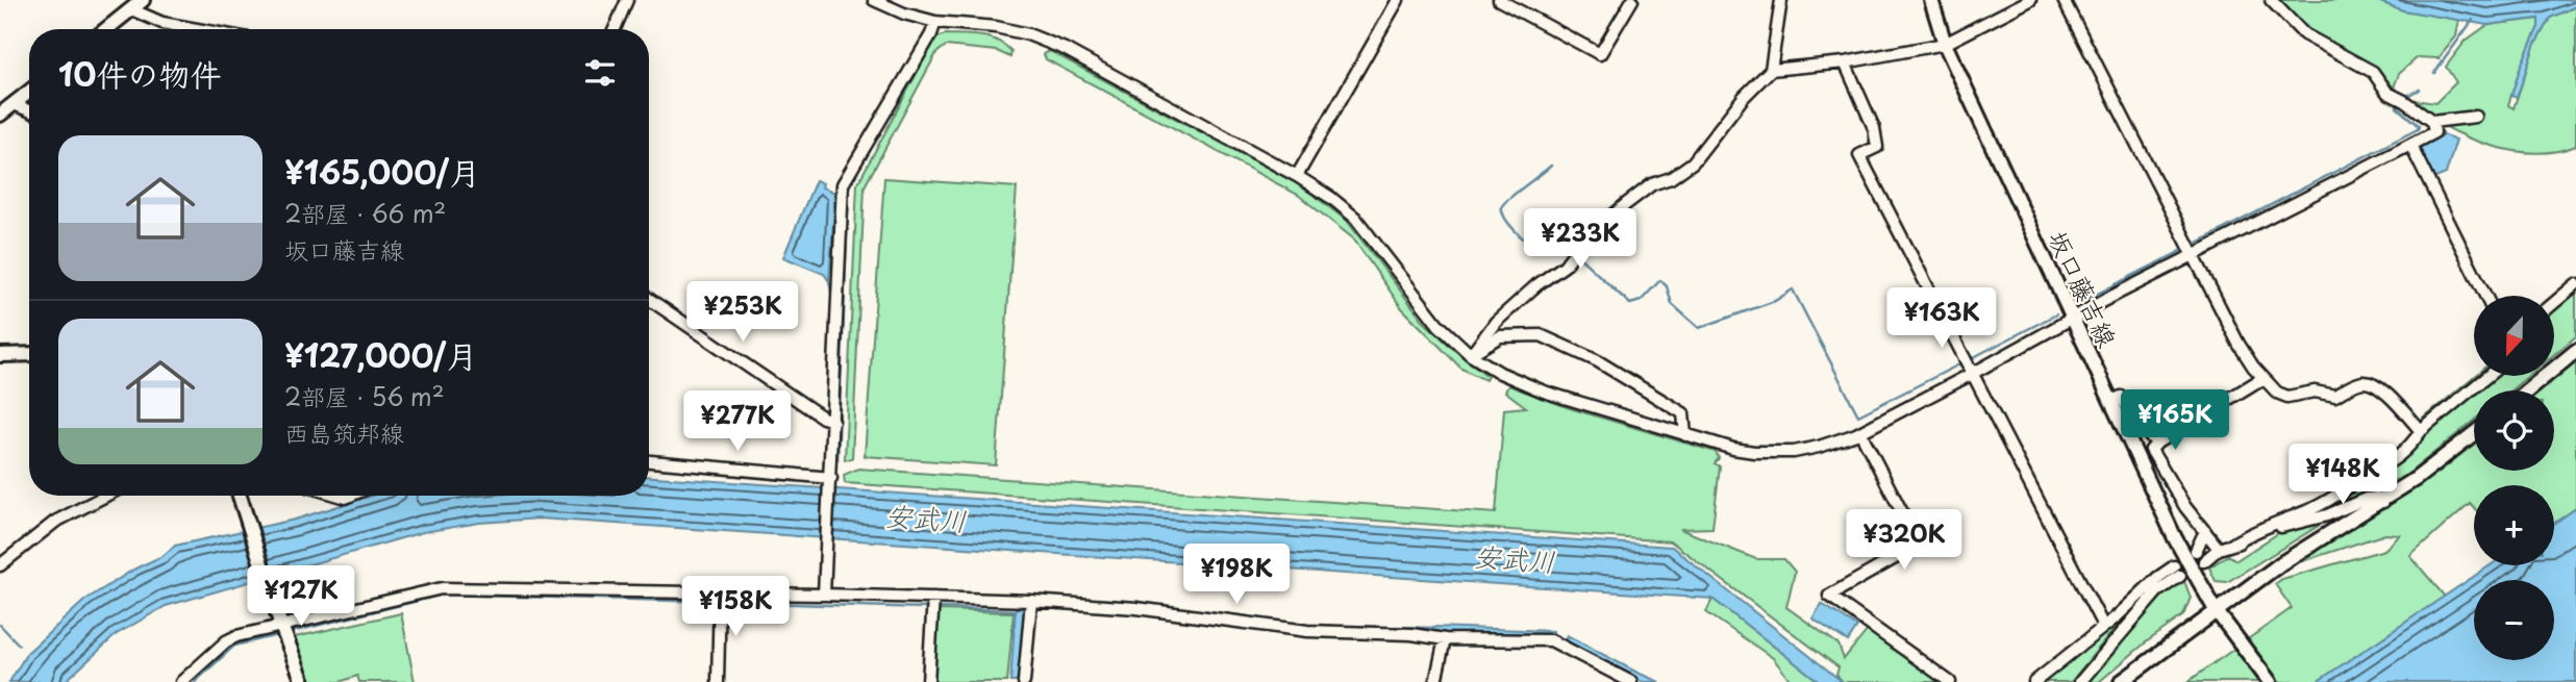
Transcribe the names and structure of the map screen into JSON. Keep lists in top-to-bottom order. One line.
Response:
{"streets":{"main road":["坂口藤吉線"]},"water":["安武川"],"north":"bottom","page":{"heading":"10件の物件","list":[{"name":"¥165,000/月","note":"2部屋 · 66 m² · 坂口藤吉線"},{"name":"¥127,000/月","note":"2部屋 · 56 m² · 西島筑邦線"}],"price":["¥233K","¥253K","¥163K","¥165K","¥277K","¥148K","¥320K","¥198K","¥127K","¥158K"],"map_buttons":["+","−"]}}
